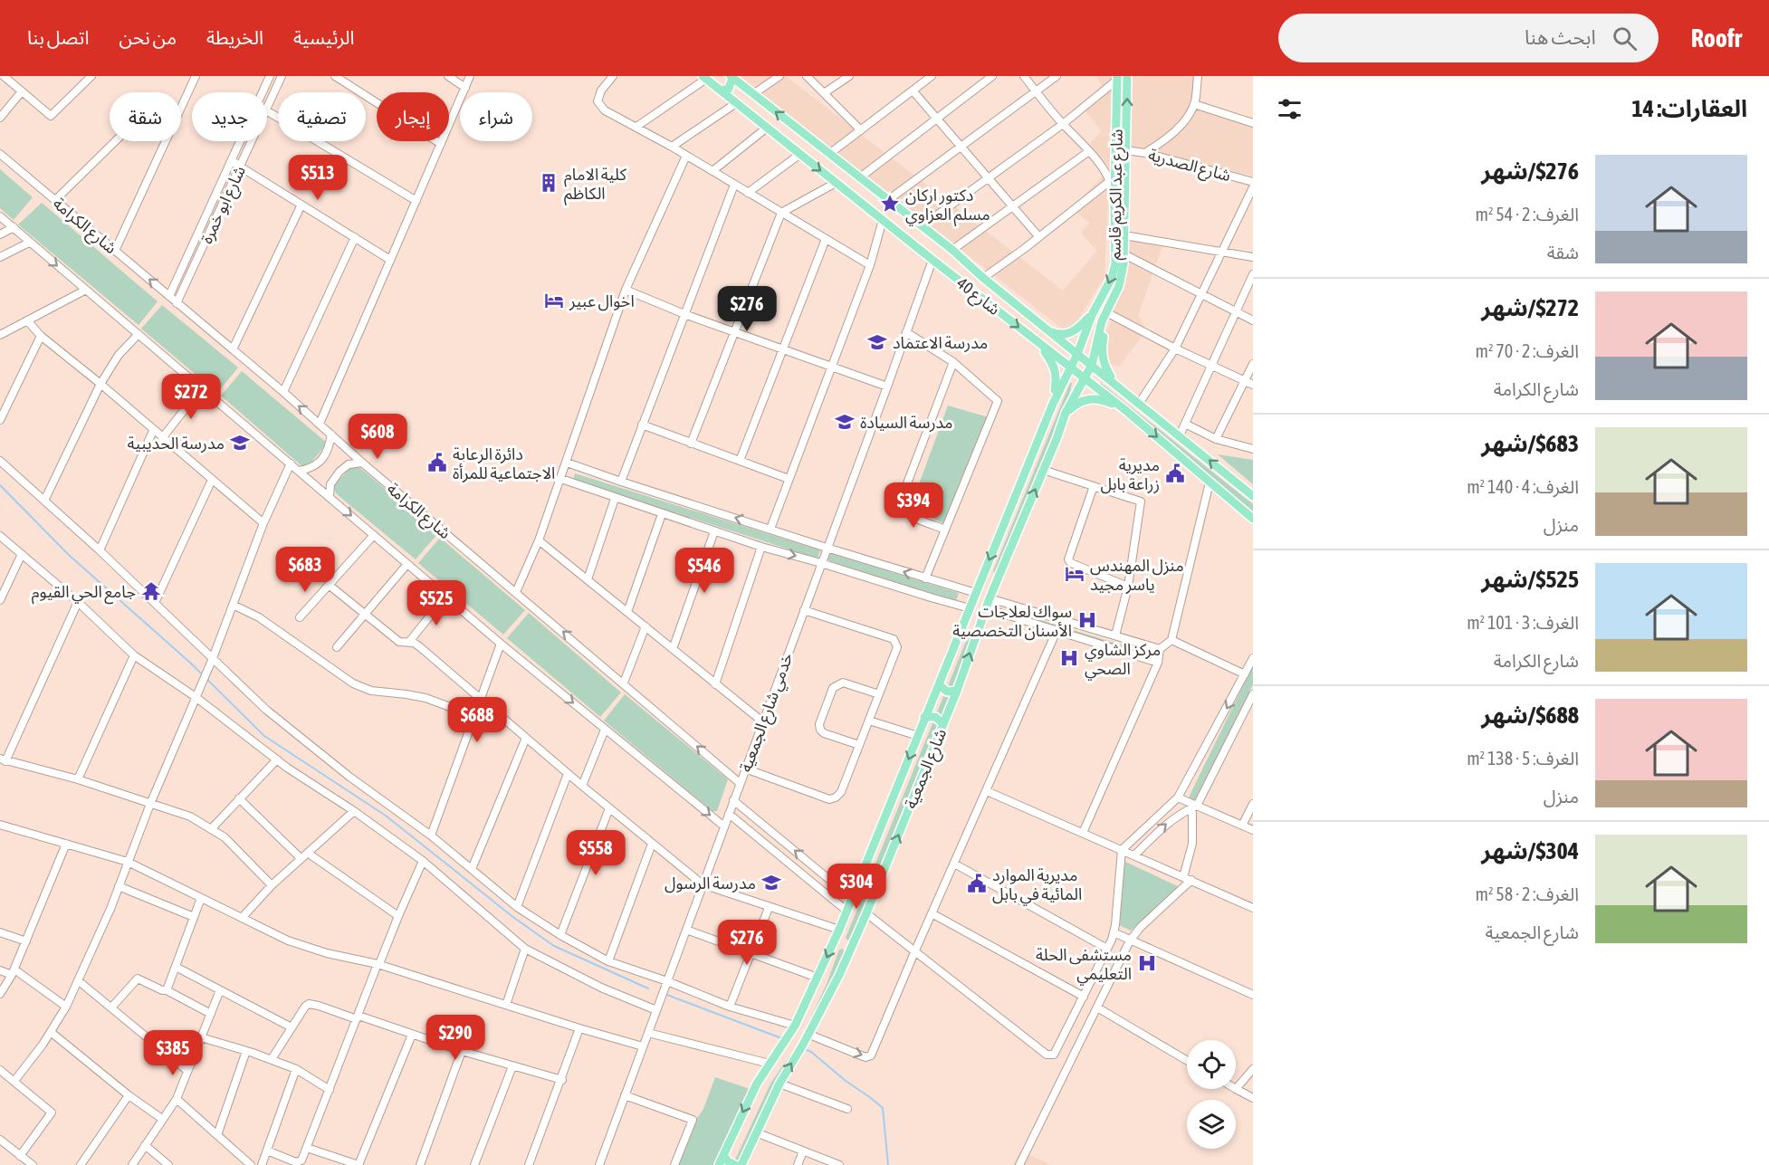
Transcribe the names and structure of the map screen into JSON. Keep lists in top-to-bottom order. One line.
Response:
{"streets":{"main road":["شارع عبد الكريم قاسم","شارع 40","شارع الجمعية"],"street":["شارع الصدرية","شارع ابو خمرة","شارع الكرامة","خدمي شارع الجمعية"]},"crossings":[["شارع الصدرية","شارع عبد الكريم قاسم"],["شارع عبد الكريم قاسم","شارع 40"],["شارع عبد الكريم قاسم","شارع الجمعية"],["شارع ابو خمرة","شارع الكرامة"],["شارع الكرامة","خدمي شارع الجمعية"],["شارع 40","خدمي شارع الجمعية"],["شارع 40","شارع الجمعية"]],"places":{"building":["كلية الامام الكاظم"],"place":["دكتور اركان مسلم العزاوي"],"hotel":["اخوال عبير","منزل المهندس ياسر مجيد"],"school or university":["مدرسة الاعتماد","مدرسة السيادة","مدرسة الحديبية","مدرسة الرسول"],"public building":["دائرة الرعاية الاجتماعية للمرأة","مديرية زراعة بابل","مديرية الموارد المائية في بابل"],"temple":["جامع الحي القيوم"],"hospital":["سواك لعلاجات الأسنان التخصصية","مركز الشاوي الصحي","مستشفى الحلة التعليمي"]},"page":{"header":"Roofr","search":"ابحث هنا","nav":["الرئيسية","الخريطة","من نحن","اتصل بنا"],"heading":"العقارات: 14","chip":["شراء","إيجار","تصفية","جديد","شقة"],"list":[{"name":"$276/شهر","note":"الغرف: 2 · 54 m² · شقة"},{"name":"$272/شهر","note":"الغرف: 2 · 70 m² · شارع الكرامة"},{"name":"$683/شهر","note":"الغرف: 4 · 140 m² · منزل"},{"name":"$525/شهر","note":"الغرف: 3 · 101 m² · شارع الكرامة"},{"name":"$688/شهر","note":"الغرف: 5 · 138 m² · منزل"},{"name":"$304/شهر","note":"الغرف: 2 · 58 m² · شارع الجمعية"}],"price":["$513","$276","$272","$608","$394","$683","$546","$525","$688","$558","$304","$276","$290","$385"]}}
